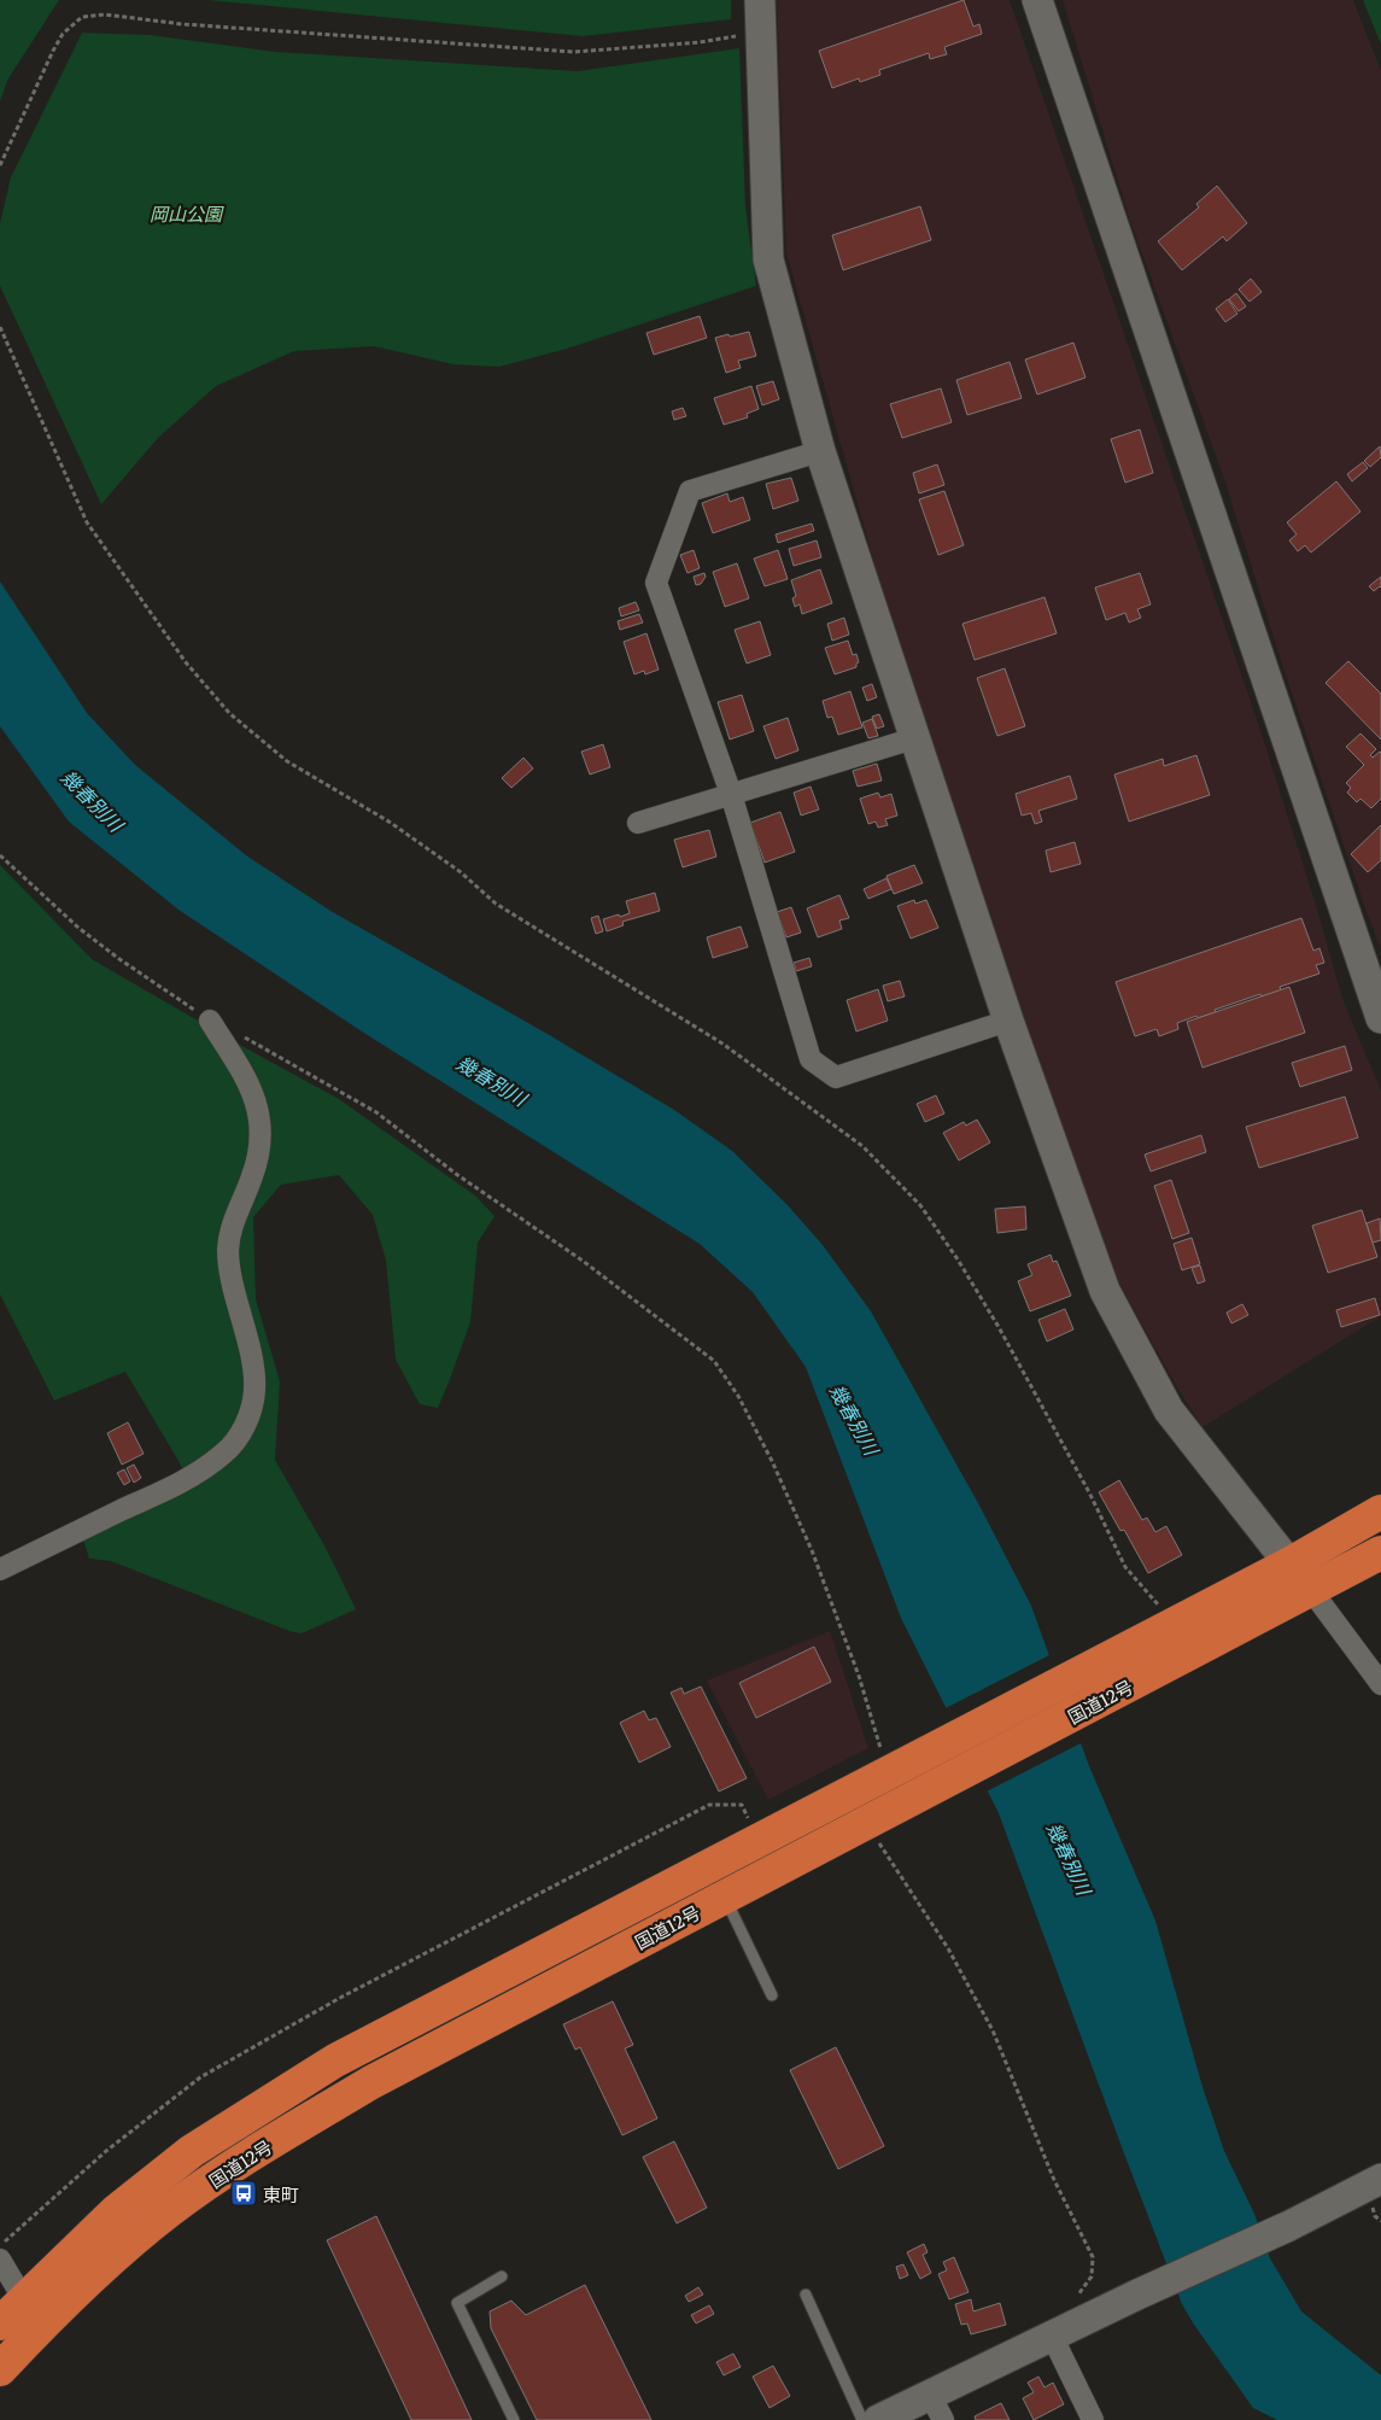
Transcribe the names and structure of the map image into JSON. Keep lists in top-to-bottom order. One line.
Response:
{"streets":{"highway":["国道12号"]},"water":["幾春別川"],"parks":["岡山公園"],"places":{"bus stop":["東町"]}}
